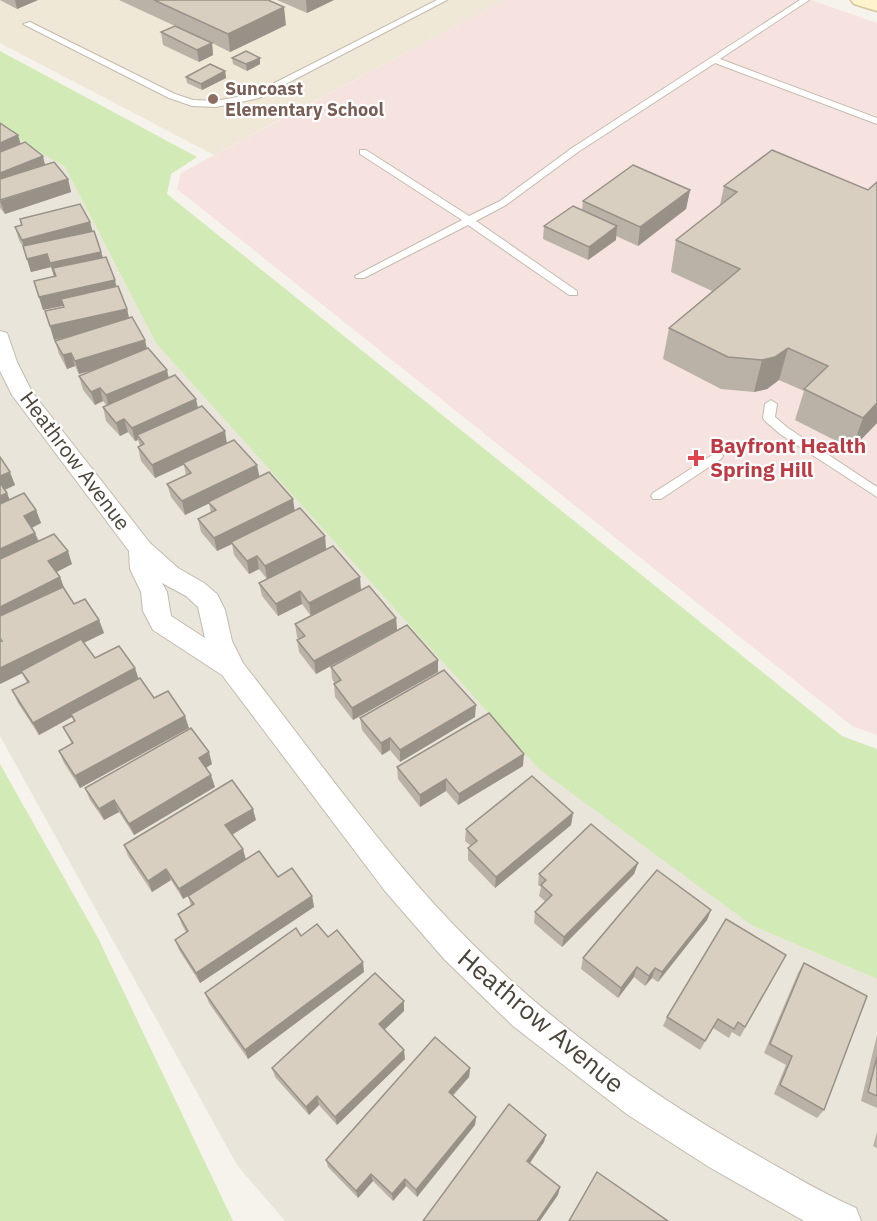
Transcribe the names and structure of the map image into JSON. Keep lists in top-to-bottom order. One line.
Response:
{"streets":{"street":["Heathrow Avenue"]},"places":{"other":["Suncoast Elementary School"],"health":["Bayfront Health Spring Hill"]}}
